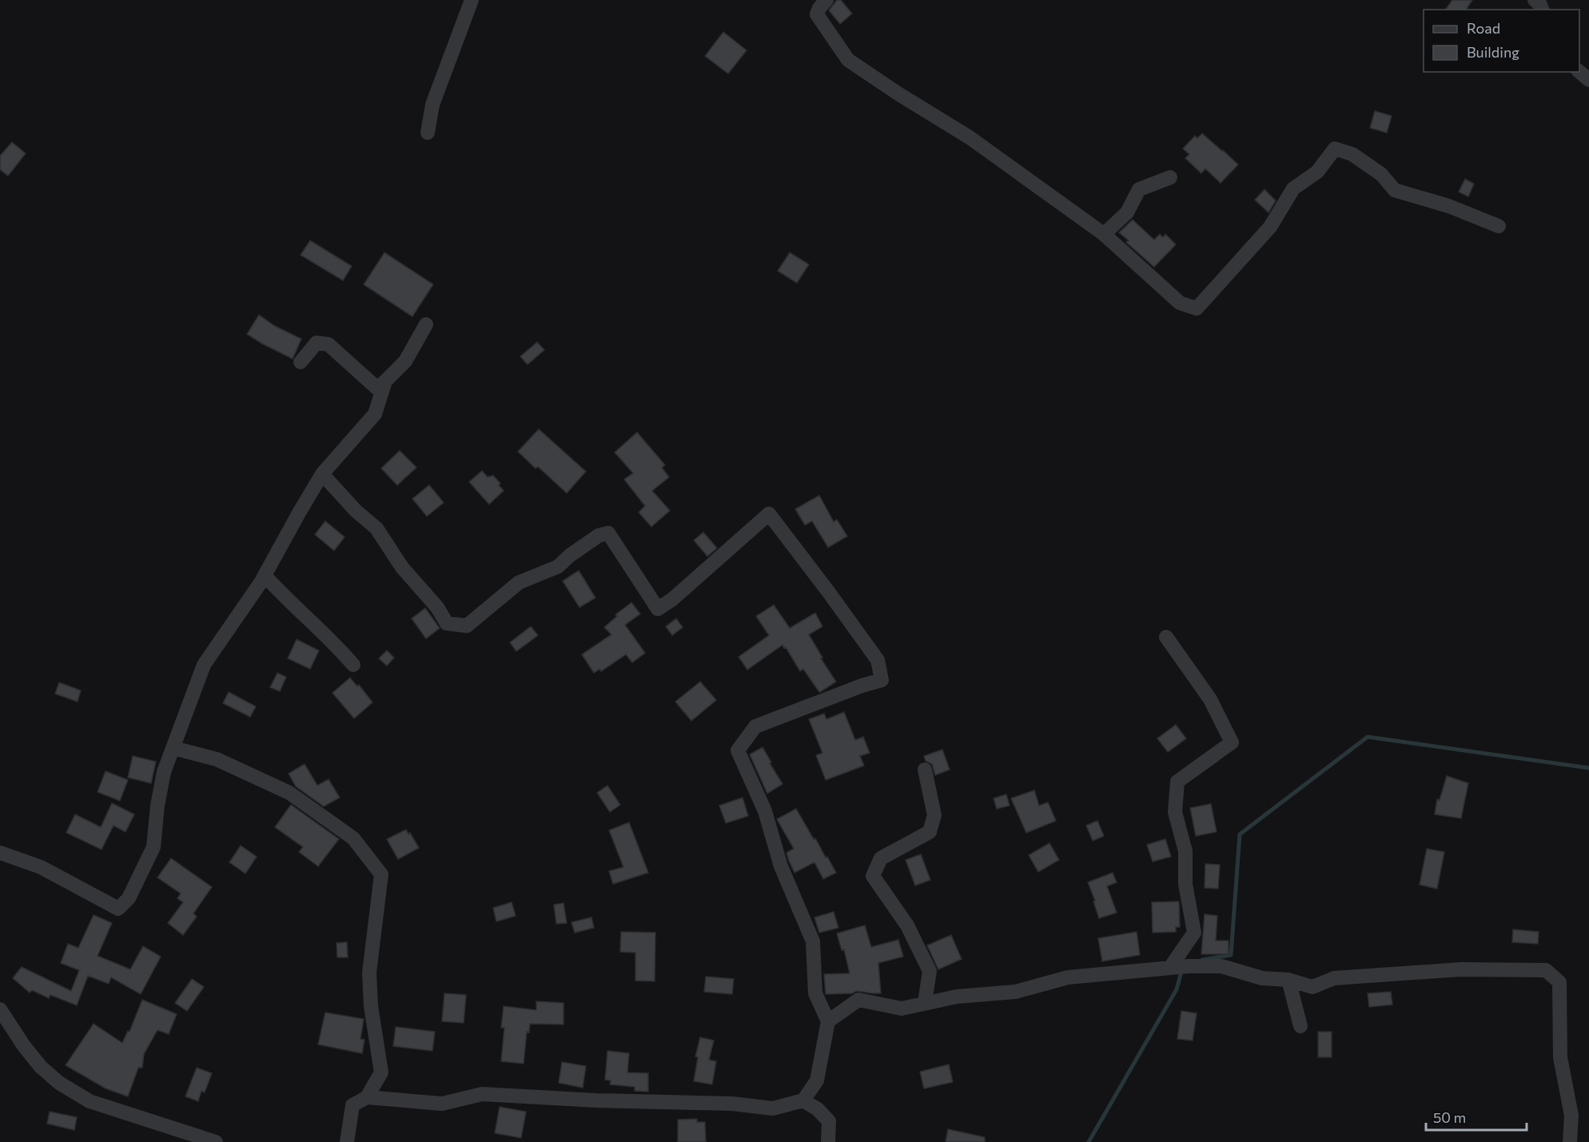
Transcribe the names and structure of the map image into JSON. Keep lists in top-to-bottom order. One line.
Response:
{"legend":["Road","Building"],"scale_bar":"50 m"}
